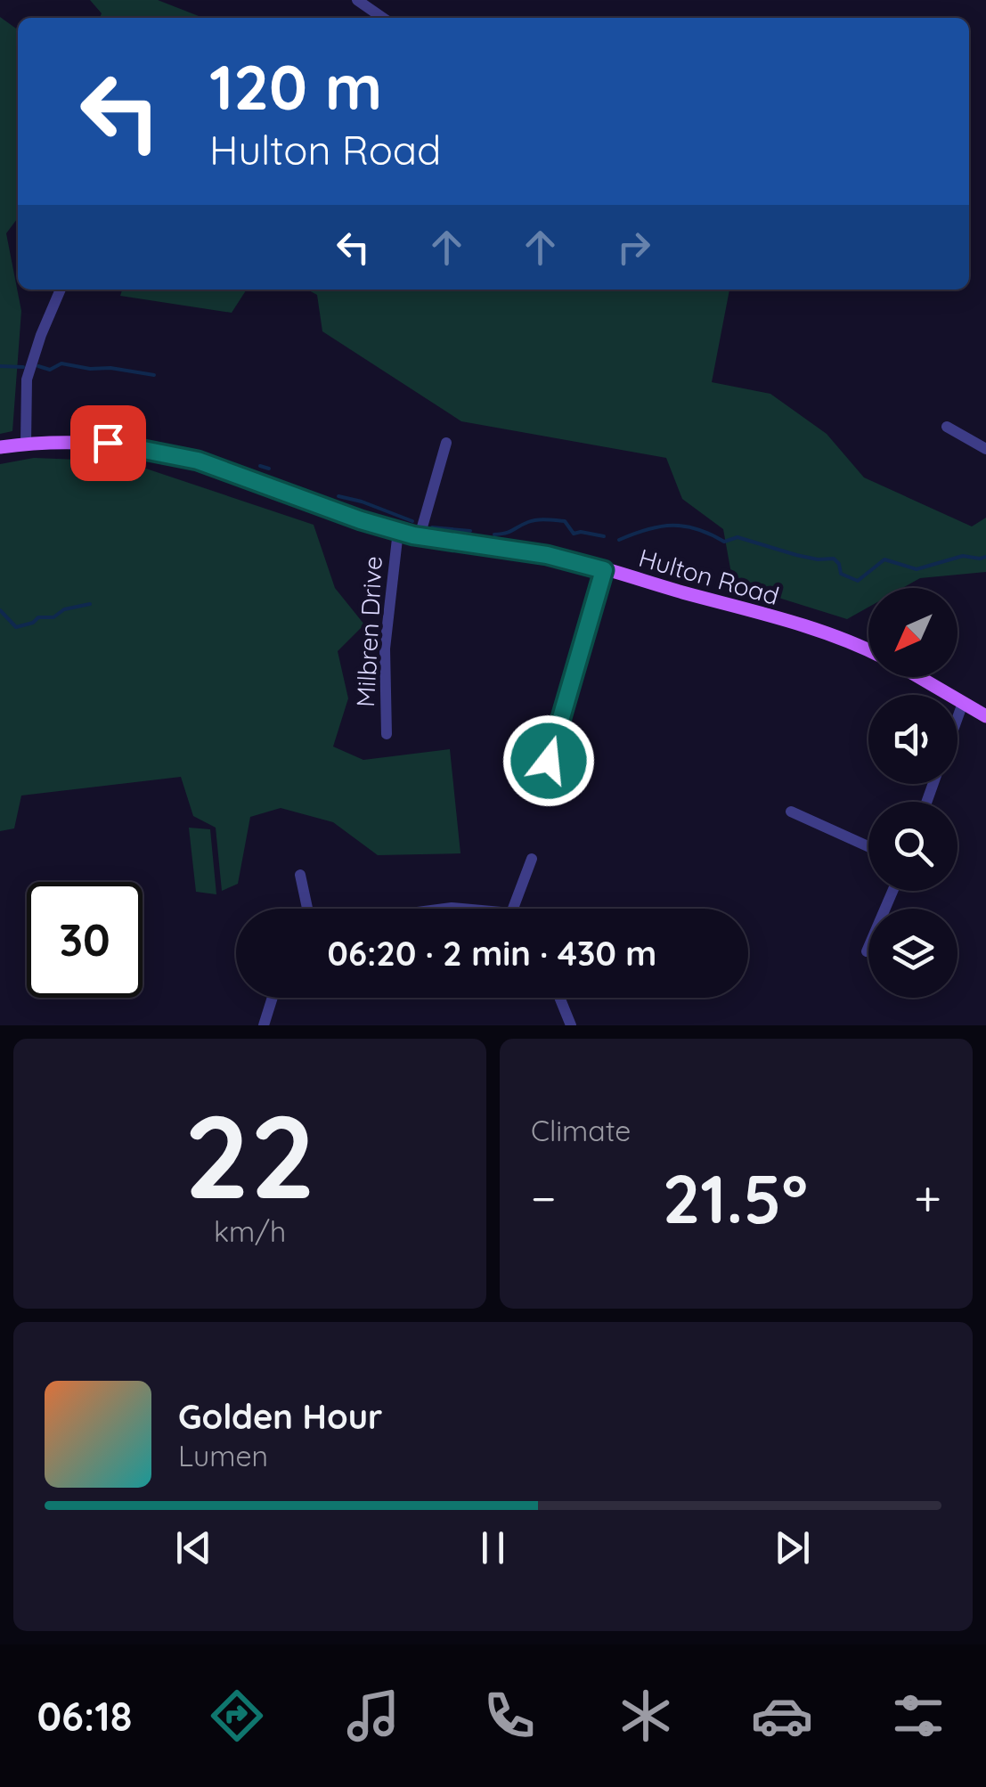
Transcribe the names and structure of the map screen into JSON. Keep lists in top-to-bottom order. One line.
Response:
{"streets":{"main road":["Hulton Road"],"street":["Milbren Drive"]},"crossings":[["Hulton Road","Milbren Drive"]],"north":"bottom left","page":{"turn":["120 m","Hulton Road"],"limit":"30","trip":"06:20 · 2 min · 430 m","tile":[["22","km/h"],"Climate"],"heat":["−","21.5°","+"],"song":["Golden Hour","Lumen"],"tabs":"06:18"}}
